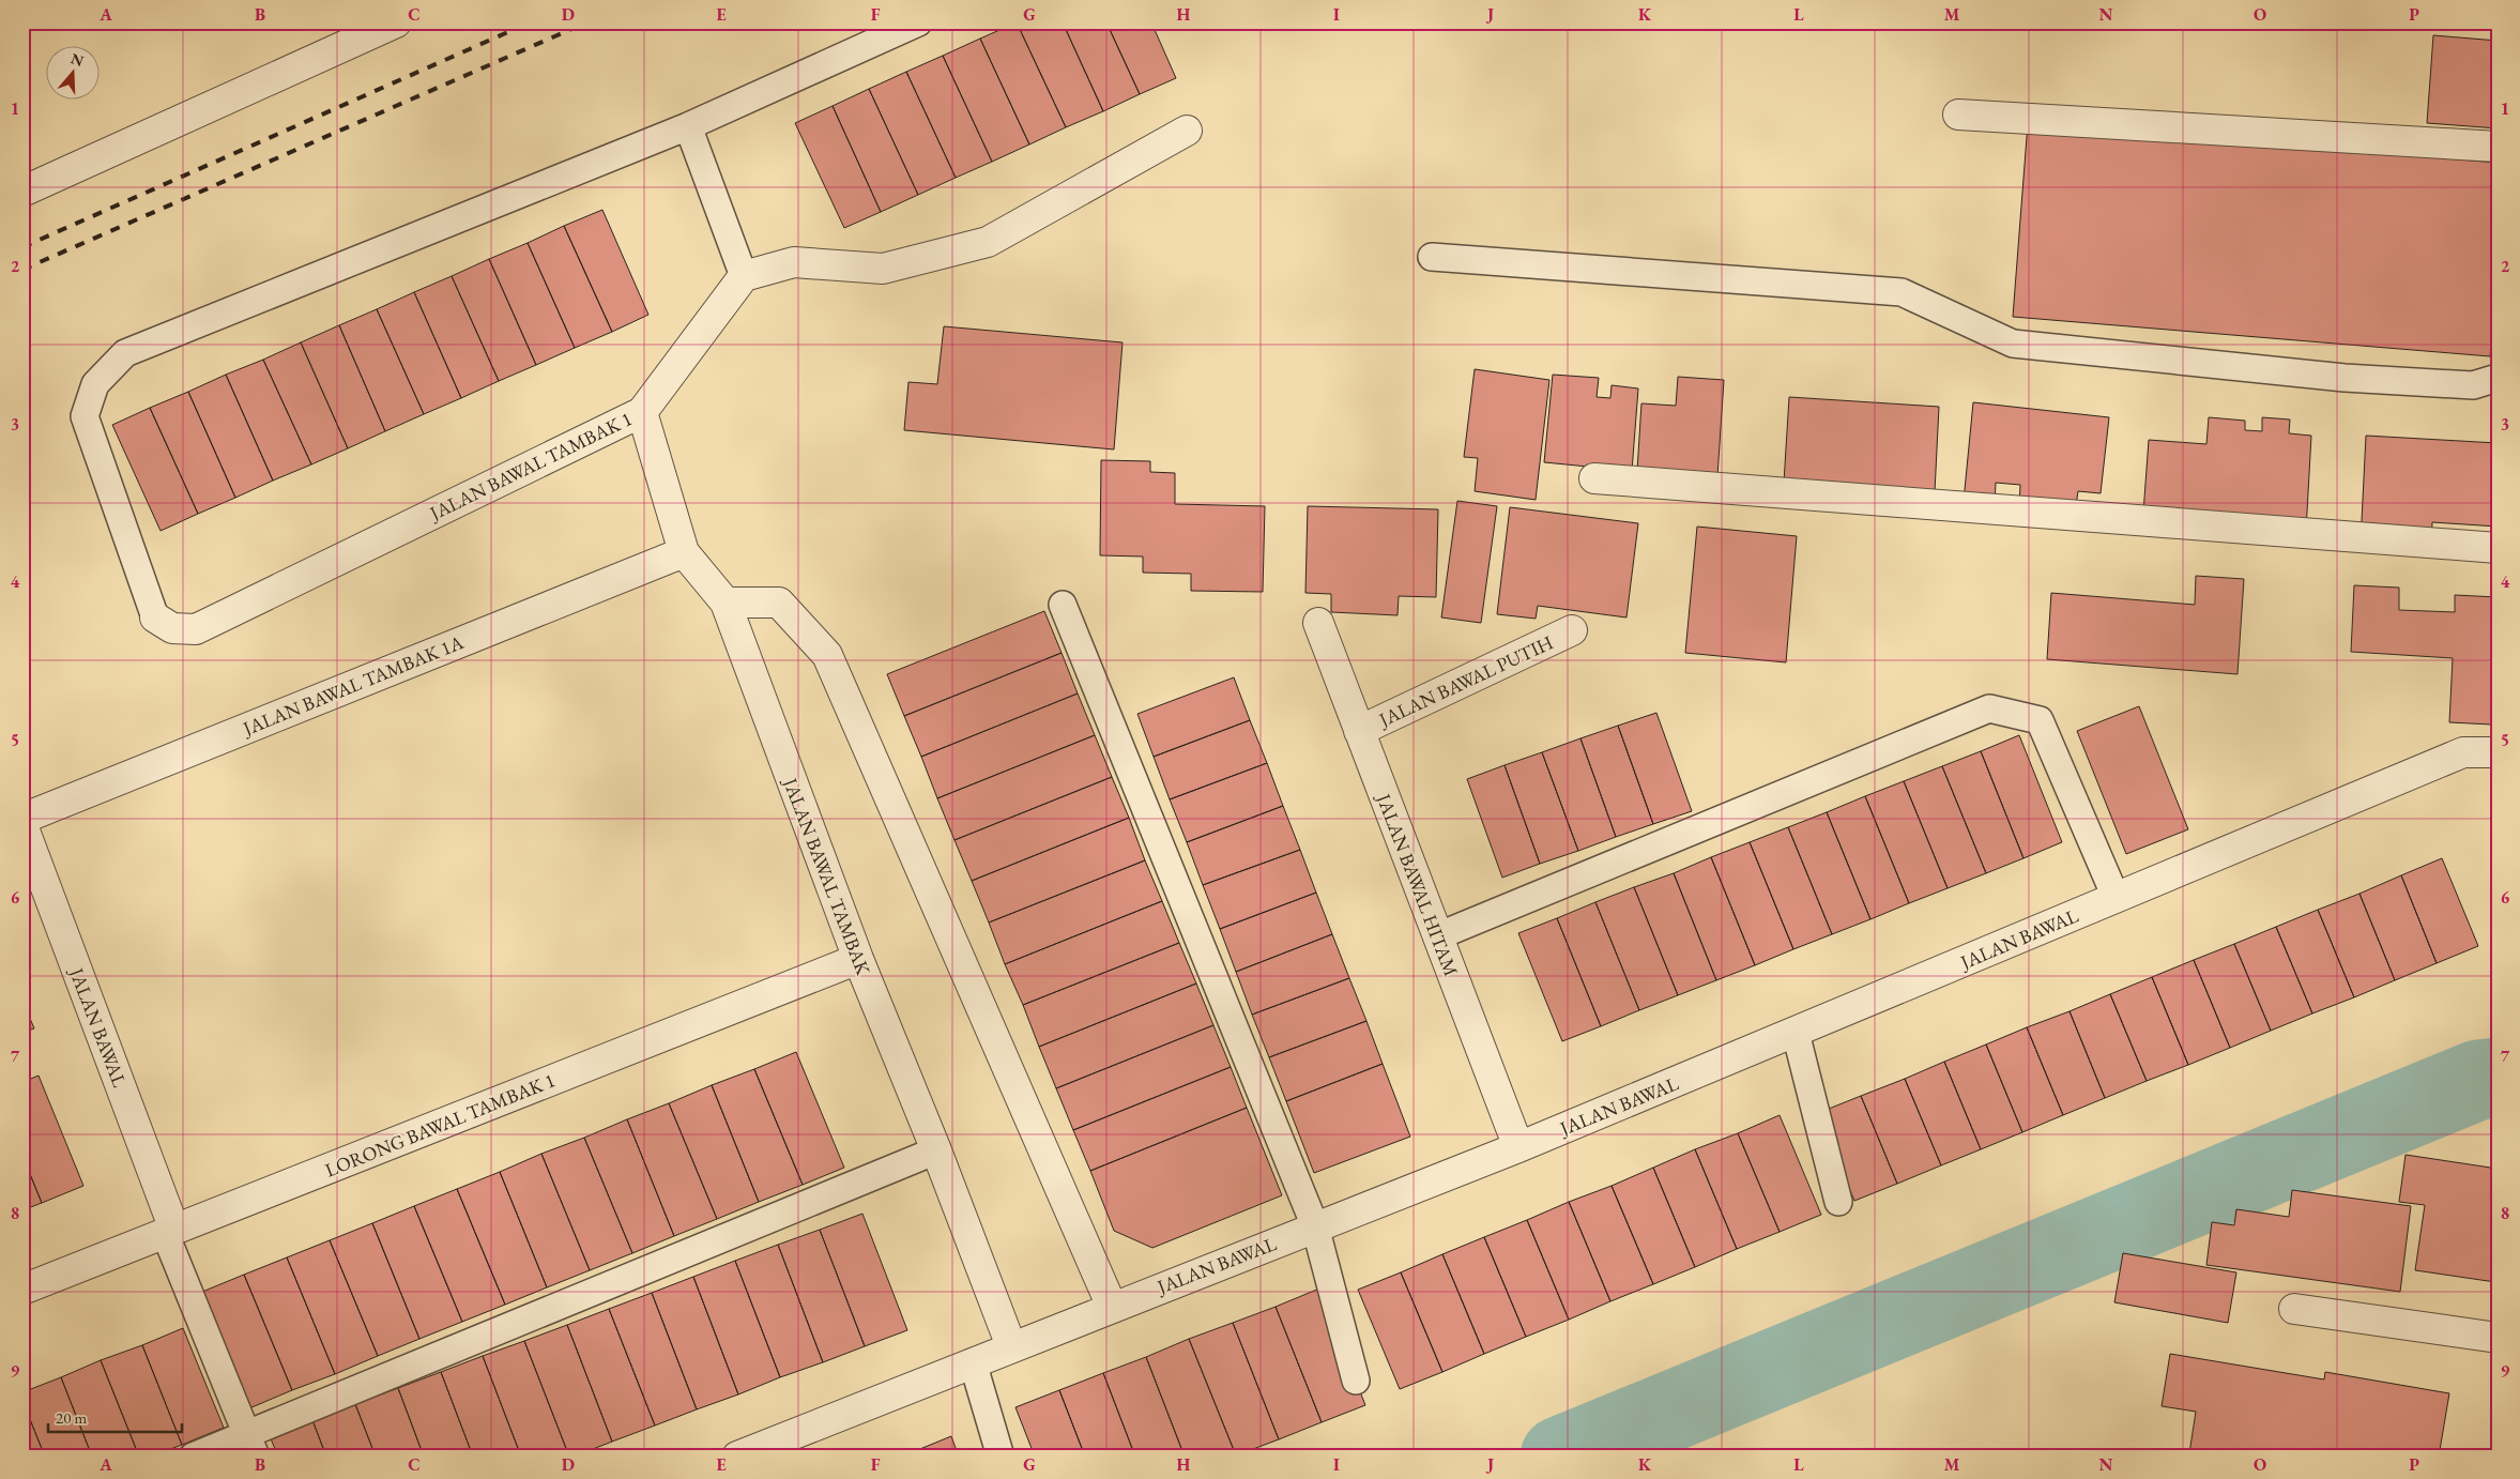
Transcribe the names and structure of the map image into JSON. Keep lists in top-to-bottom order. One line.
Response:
{"streets":{"street":["JALAN BAWAL TAMBAK 1","JALAN BAWAL PUTIH","JALAN BAWAL TAMBAK 1A","JALAN BAWAL TAMBAK","JALAN BAWAL HITAM","JALAN BAWAL","LORONG BAWAL TAMBAK 1"]},"crossings":[["JALAN BAWAL TAMBAK 1","JALAN BAWAL TAMBAK"],["JALAN BAWAL PUTIH","JALAN BAWAL HITAM"],["JALAN BAWAL TAMBAK 1A","JALAN BAWAL TAMBAK"],["JALAN BAWAL TAMBAK","JALAN BAWAL"],["JALAN BAWAL TAMBAK","LORONG BAWAL TAMBAK 1"],["JALAN BAWAL HITAM","JALAN BAWAL"],["JALAN BAWAL","LORONG BAWAL TAMBAK 1"]],"scale_bar":"20 m","north":"top","grid":{"columns":["A","B","C","D","E","F","G","H","I","J","K","L","M","N","O","P"],"rows":["1","2","3","4","5","6","7","8","9"]}}
